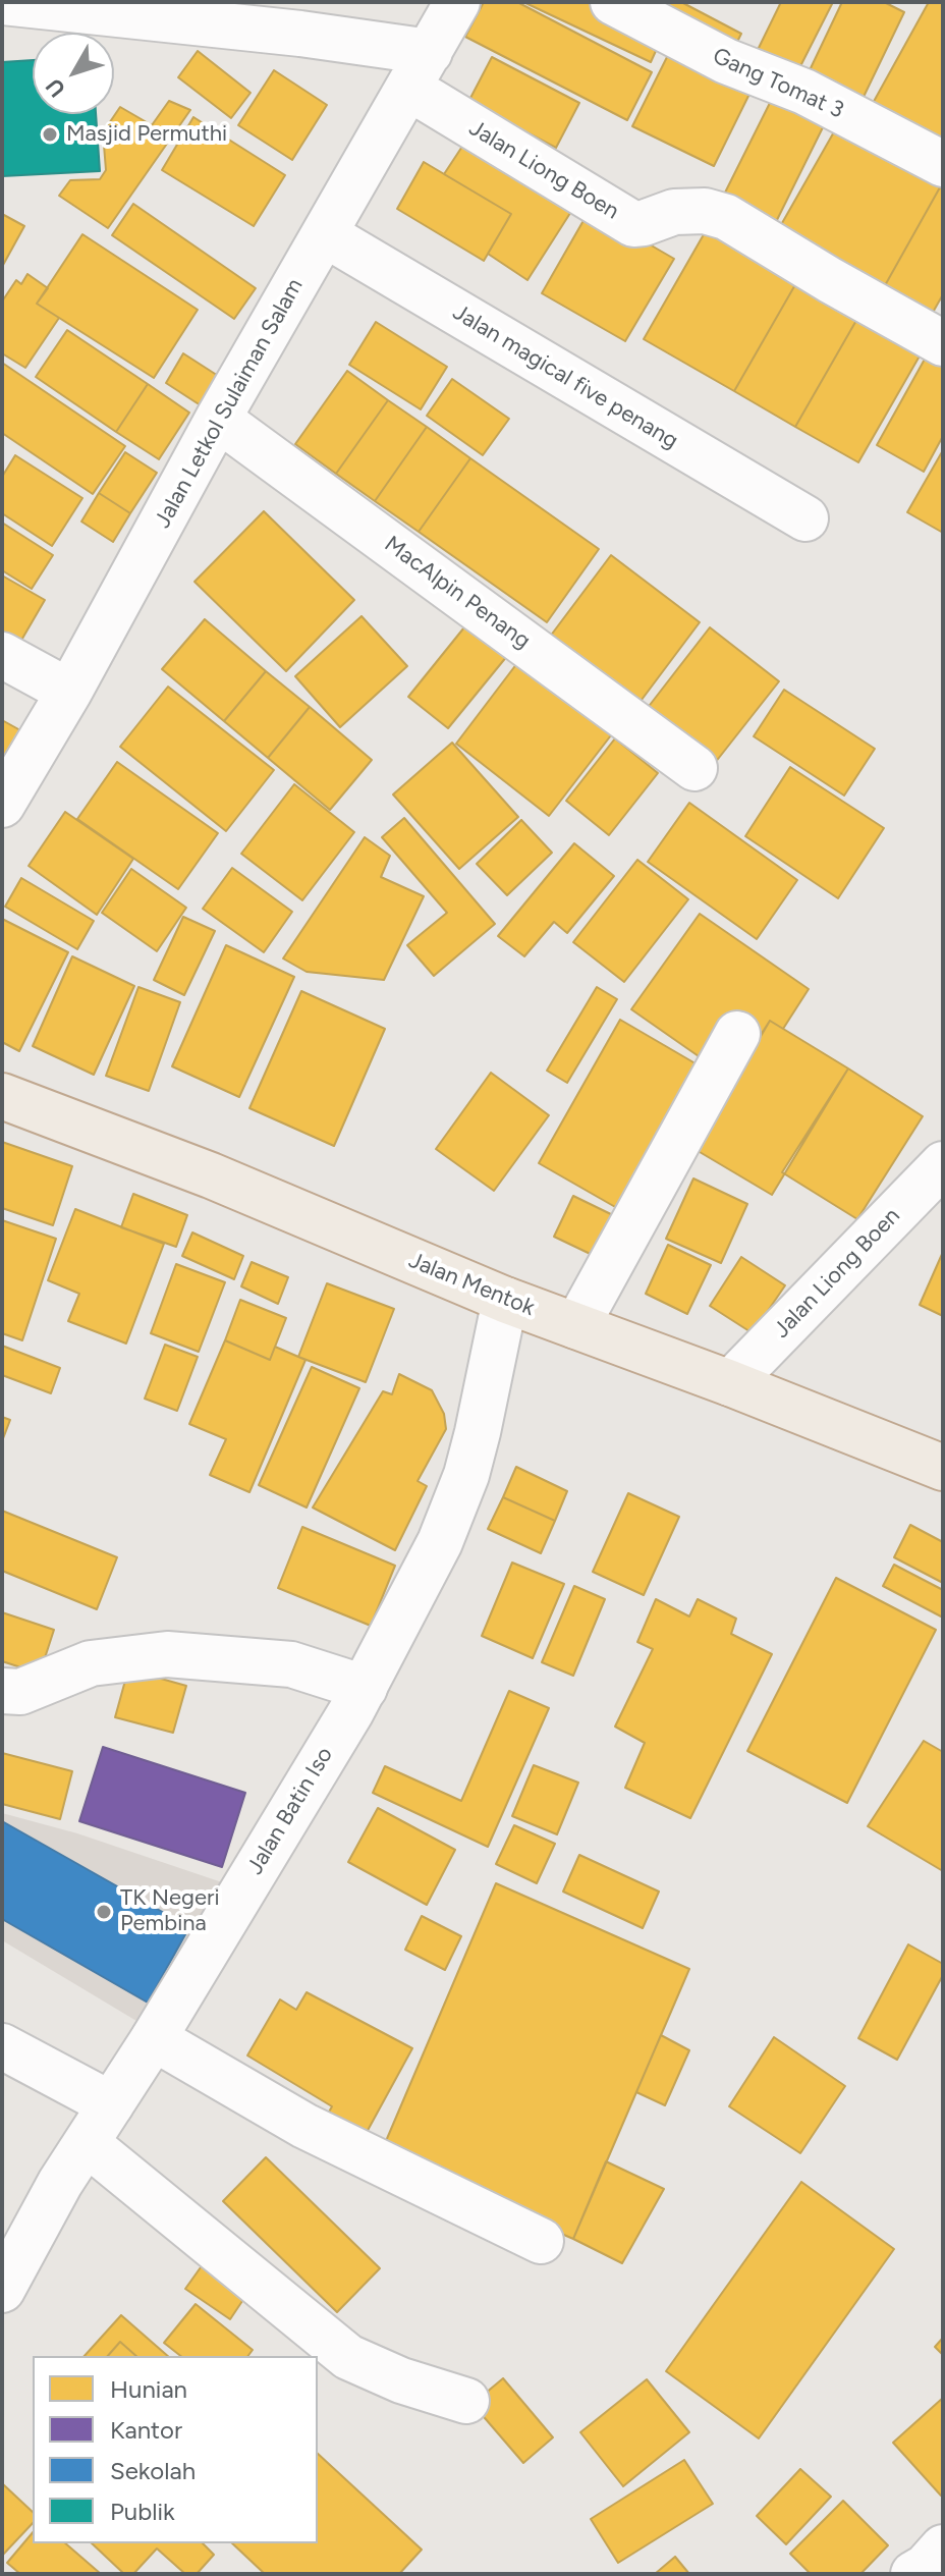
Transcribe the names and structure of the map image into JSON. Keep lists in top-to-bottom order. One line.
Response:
{"streets":{"highway":["Jalan Mentok"],"street":["Gang Tomat 3","Jalan Liong Boen","Jalan magical five penang","Jalan Letkol Sulaiman Salam","MacAlpin Penang","Jalan Batin Iso"]},"crossings":[["Jalan Liong Boen","Jalan Letkol Sulaiman Salam"],["Jalan Liong Boen","Jalan Mentok"],["Jalan magical five penang","Jalan Letkol Sulaiman Salam"],["Jalan Letkol Sulaiman Salam","MacAlpin Penang"],["Jalan Mentok","Jalan Batin Iso"]],"places":["Masjid Permuthi","TK Negeri Pembina"],"legend":["Hunian","Kantor","Sekolah","Publik"],"north":"bottom left"}
